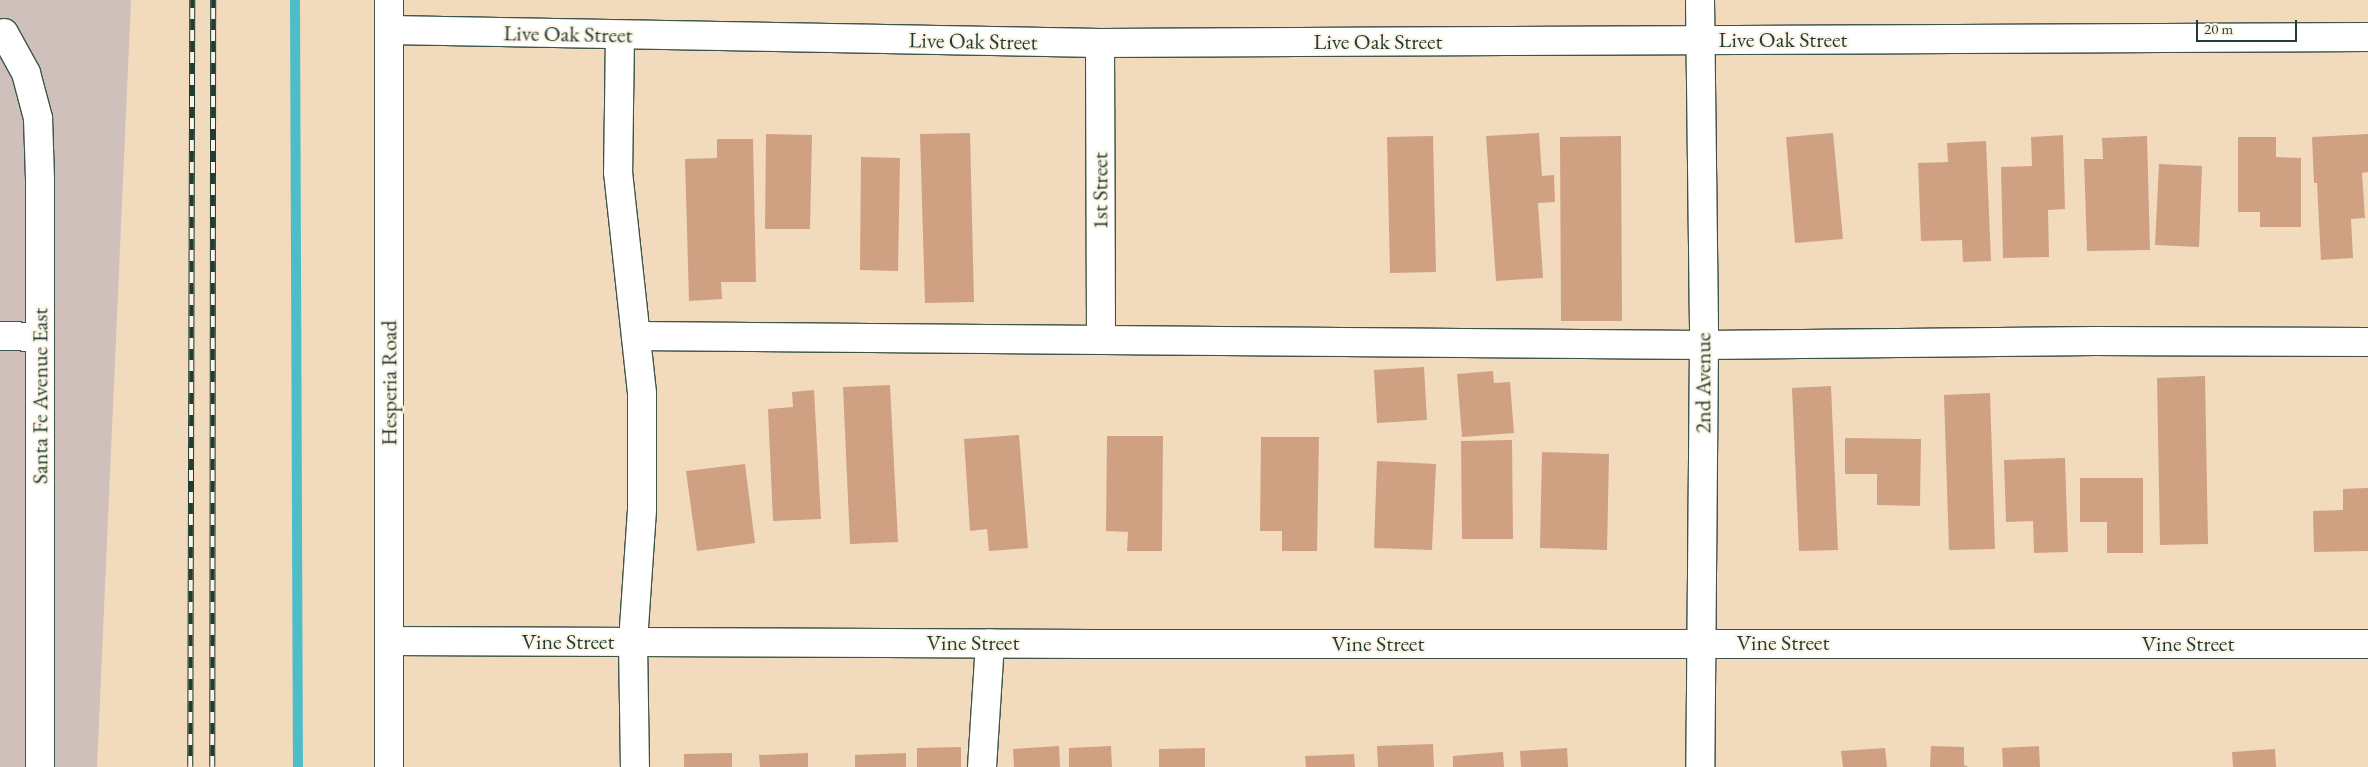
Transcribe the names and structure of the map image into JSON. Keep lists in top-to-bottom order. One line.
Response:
{"streets":{"street":["Live Oak Street","1st Street","Hesperia Road","2nd Avenue","Santa Fe Avenue East","Vine Street"]},"crossings":[["Live Oak Street","1st Street"],["Live Oak Street","Hesperia Road"],["Live Oak Street","2nd Avenue"],["Hesperia Road","Vine Street"],["2nd Avenue","Vine Street"]],"scale_bar":"20 m"}
